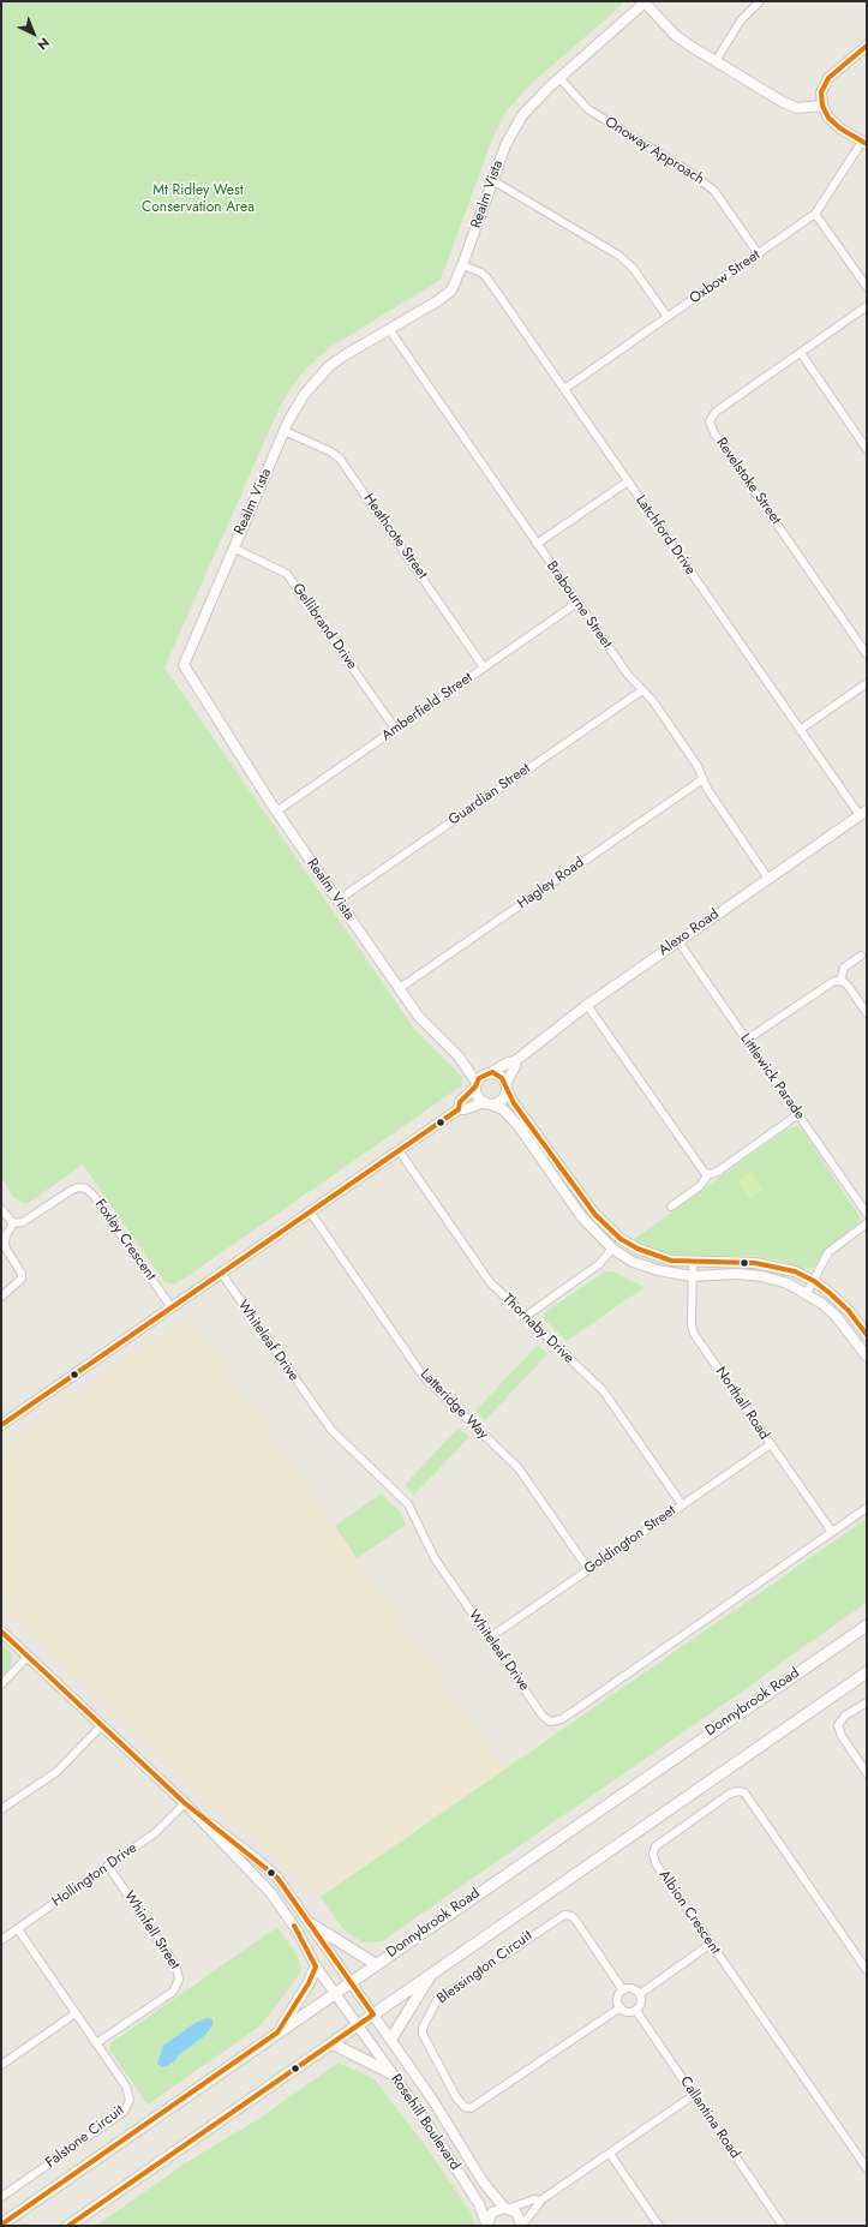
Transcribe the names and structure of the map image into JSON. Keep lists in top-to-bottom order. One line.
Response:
{"streets":{"main road":["Donnybrook Road"],"street":["Onoway Approach","Realm Vista","Oxbow Street","Revelstoke Street","Latchford Drive","Heathcote Street","Brabourne Street","Gellibrand Drive","Amberfield Street","Guardian Street","Hagley Road","Alexo Road","Littlewick Parade","Foxley Crescent","Thornaby Drive","Whiteleaf Drive","Northall Road","Latteridge Way","Goldington Street","Hollington Drive","Albion Crescent","Whinfell Street","Blessington Circuit","Callantina Road","Rosehill Boulevard","Falstone Circuit"]},"crossings":[["Onoway Approach","Realm Vista"],["Onoway Approach","Oxbow Street"],["Realm Vista","Latchford Drive"],["Realm Vista","Heathcote Street"],["Realm Vista","Brabourne Street"],["Realm Vista","Gellibrand Drive"],["Realm Vista","Amberfield Street"],["Realm Vista","Guardian Street"],["Realm Vista","Hagley Road"],["Realm Vista","Alexo Road"],["Oxbow Street","Latchford Drive"],["Latchford Drive","Alexo Road"],["Heathcote Street","Amberfield Street"],["Brabourne Street","Amberfield Street"],["Brabourne Street","Guardian Street"],["Brabourne Street","Hagley Road"],["Brabourne Street","Alexo Road"],["Gellibrand Drive","Amberfield Street"],["Alexo Road","Littlewick Parade"],["Thornaby Drive","Goldington Street"],["Whiteleaf Drive","Northall Road"],["Whiteleaf Drive","Goldington Street"],["Northall Road","Goldington Street"],["Latteridge Way","Goldington Street"],["Donnybrook Road","Rosehill Boulevard"],["Hollington Drive","Whinfell Street"],["Hollington Drive","Rosehill Boulevard"],["Hollington Drive","Falstone Circuit"],["Whinfell Street","Falstone Circuit"],["Blessington Circuit","Callantina Road"]],"parks":["Mt Ridley West Conservation Area"],"north":"bottom right"}
